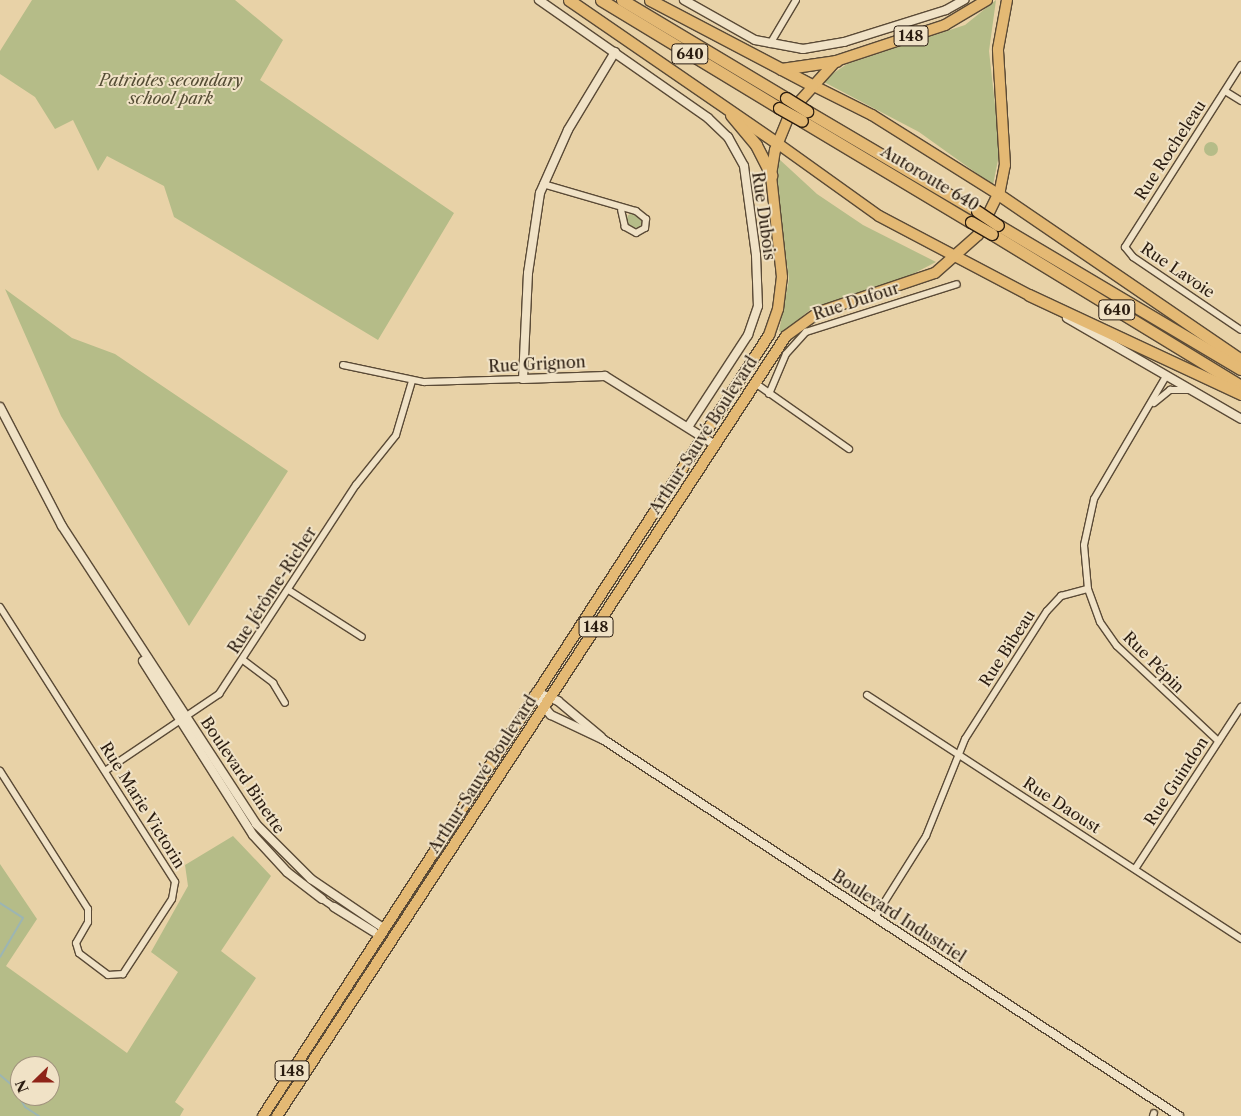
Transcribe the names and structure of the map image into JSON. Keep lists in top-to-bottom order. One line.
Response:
{"streets":{"highway":["640","Autoroute 640"],"main road":["148","Arthur-Sauvé Boulevard"],"street":["Rue Rocheleau","Rue Dubois","Rue Lavoie","Rue Dufour","Rue Grignon","Rue Jérôme-Richer","Rue Bibeau","Rue Pépin","Boulevard Binette","Rue Guindon","Rue Marie Victorin","Rue Daoust","Boulevard Industriel"]},"crossings":[["148","Arthur-Sauvé Boulevard"],["148","Boulevard Binette"],["Rue Rocheleau","Rue Lavoie"],["Rue Dubois","Rue Grignon"],["Rue Grignon","Arthur-Sauvé Boulevard"],["Rue Grignon","Rue Jérôme-Richer"],["Arthur-Sauvé Boulevard","Boulevard Binette"],["Arthur-Sauvé Boulevard","Boulevard Industriel"],["Rue Jérôme-Richer","Boulevard Binette"],["Rue Jérôme-Richer","Rue Marie Victorin"],["Rue Bibeau","Rue Pépin"],["Rue Bibeau","Rue Daoust"],["Rue Bibeau","Boulevard Industriel"],["Rue Pépin","Rue Guindon"],["Rue Guindon","Rue Daoust"]],"parks":["Patriotes secondary school park"],"north":"left"}
